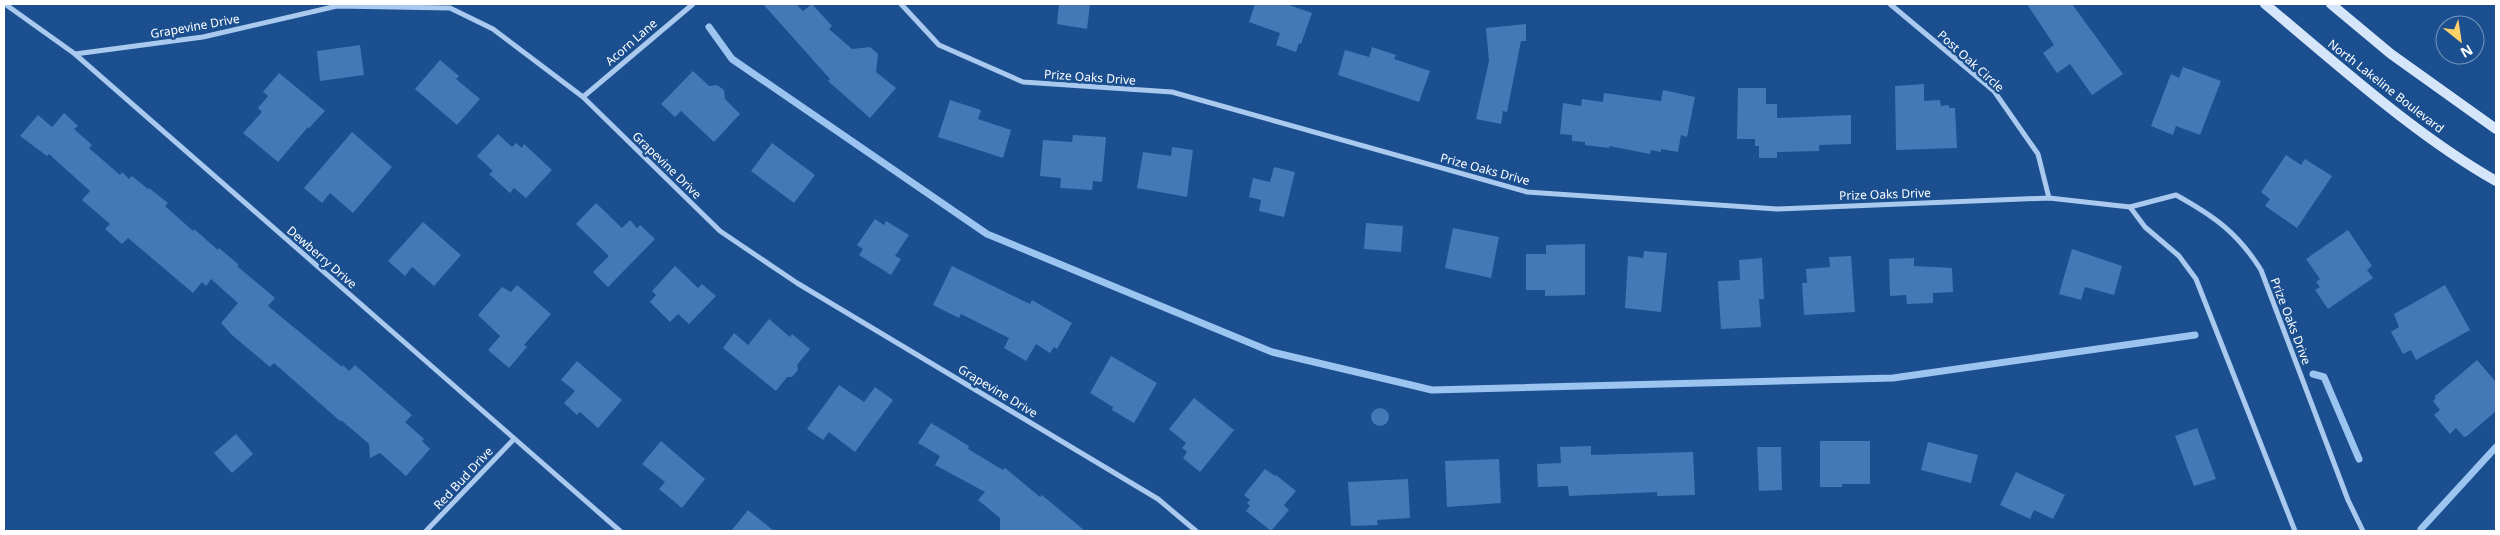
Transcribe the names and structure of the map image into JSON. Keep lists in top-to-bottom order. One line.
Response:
{"streets":{"main road":["North Lakeline Boulevard"],"street":["Grapevine Drive","Acorn Lane","Post Oak Circle","Prize Oaks Drive","Dewberry Drive","Red Bud Drive"]},"crossings":[["Grapevine Drive","Acorn Lane"],["Grapevine Drive","Dewberry Drive"],["Post Oak Circle","Prize Oaks Drive"],["Dewberry Drive","Red Bud Drive"]],"north":"bottom right"}
